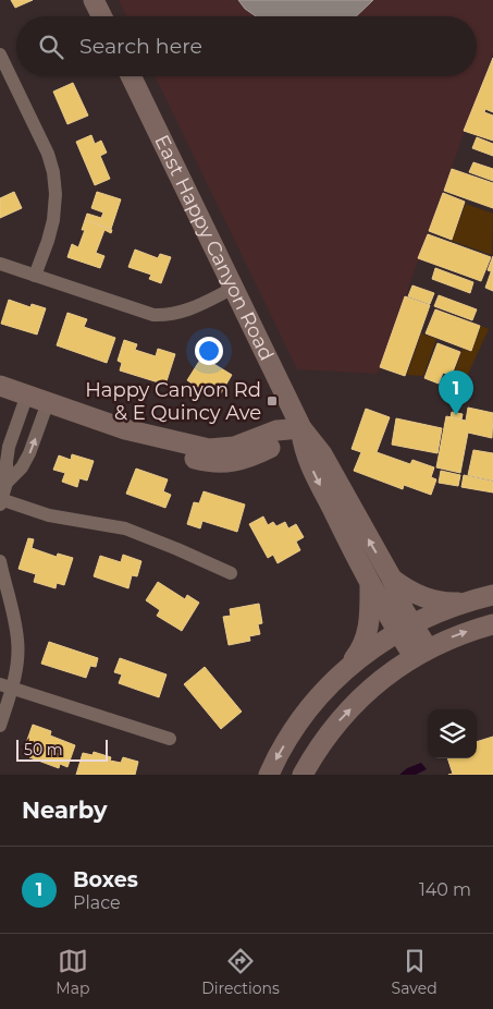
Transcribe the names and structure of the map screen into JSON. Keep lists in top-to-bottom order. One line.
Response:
{"streets":{"street":["East Happy Canyon Road"]},"places":{"transit":["Happy Canyon Rd & E Quincy Ave"]},"scale_bar":"50 m","page":{"search":"Search here","pins":"1","scale":"50 m","heading":"Nearby","list":[{"mark":"1","name":"Boxes","note":"Place","value":"140 m"}],"nav":["Map","Directions","Saved"]}}
